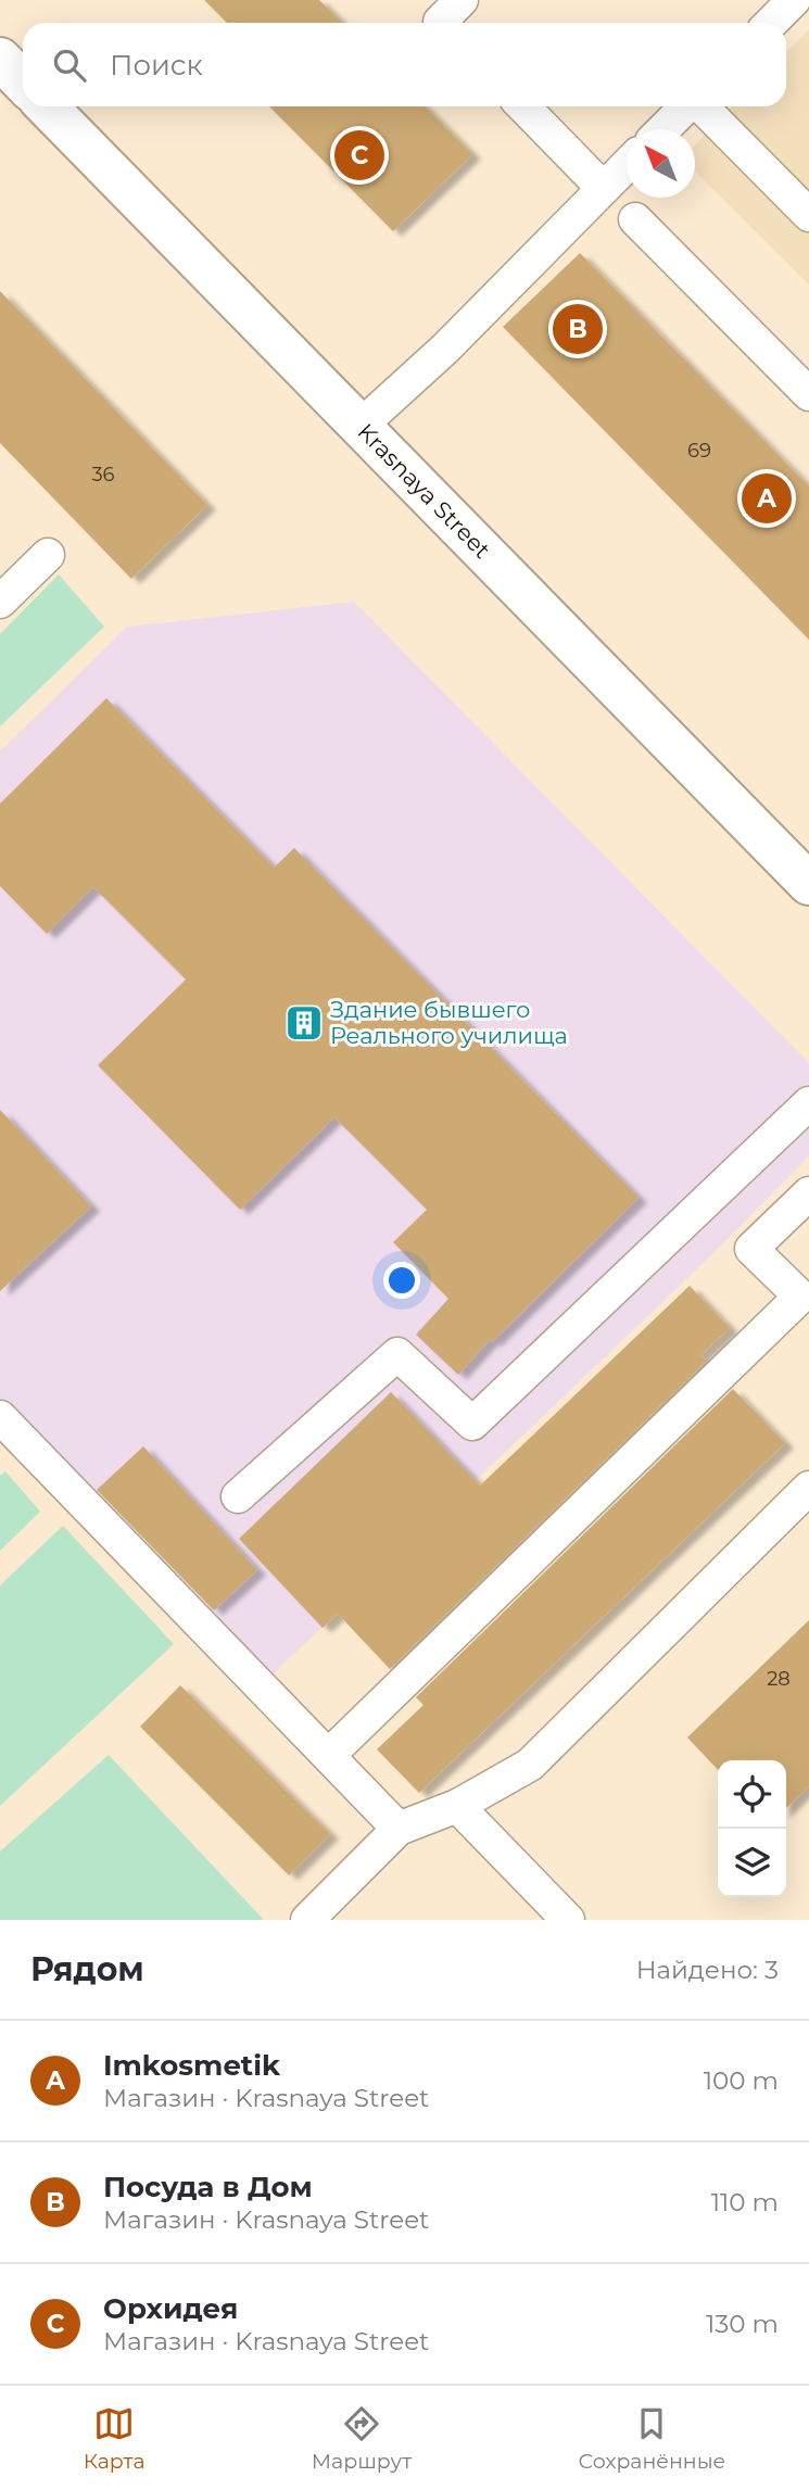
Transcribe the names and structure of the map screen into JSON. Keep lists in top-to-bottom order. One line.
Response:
{"streets":{"main road":["Krasnaya Street"]},"places":{"building":["Здание бывшего Реального училища"]},"house_numbers":["69","36","28"],"north":"top left","page":{"search":"Поиск","pins":["C","B","A"],"heading":["Рядом","Найдено: 3"],"list":[{"mark":"A","name":"Imkosmetik","note":"Магазин · Krasnaya Street","value":"100 m"},{"mark":"B","name":"Посуда в Дом","note":"Магазин · Krasnaya Street","value":"110 m"},{"mark":"C","name":"Орхидея","note":"Магазин · Krasnaya Street","value":"130 m"}],"nav":["Карта","Маршрут","Сохранённые"]}}
